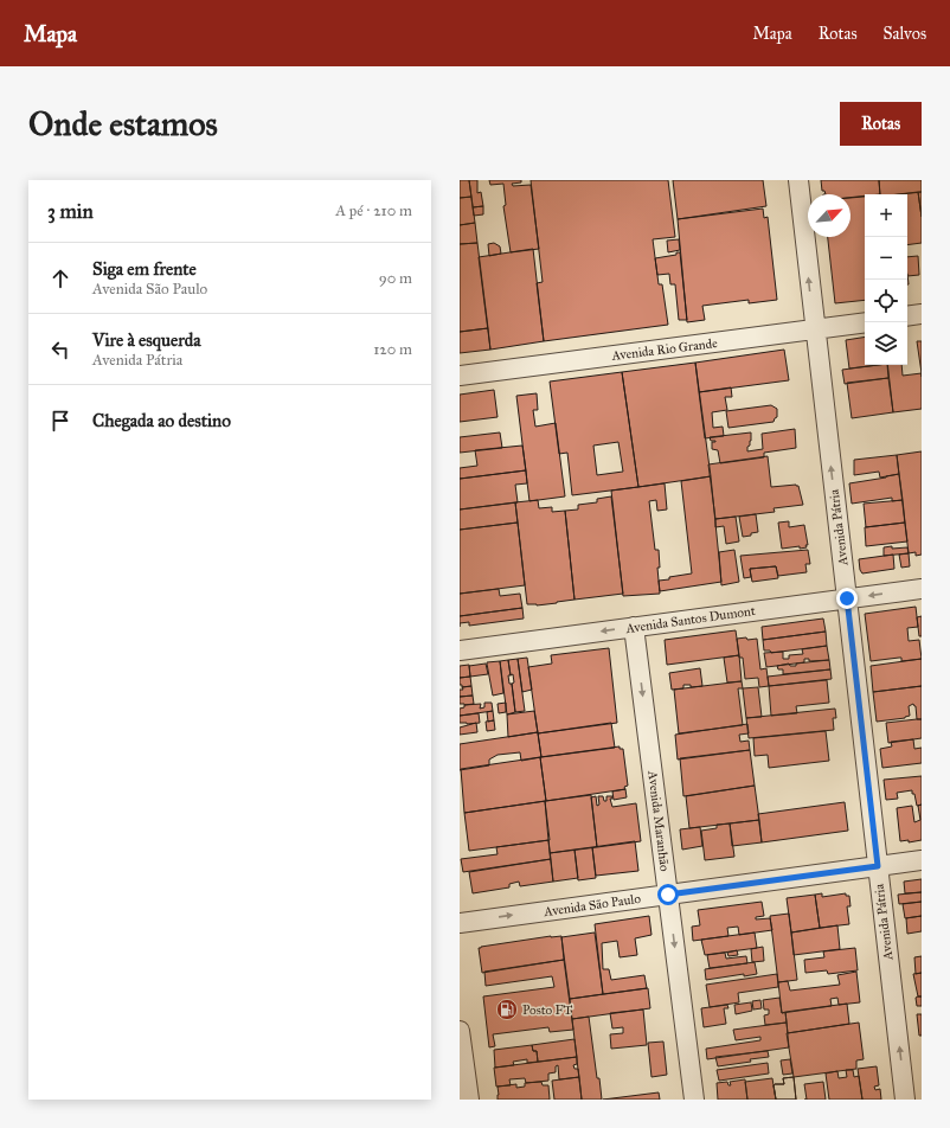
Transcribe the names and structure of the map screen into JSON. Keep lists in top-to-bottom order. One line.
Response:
{"streets":{"street":["Avenida Rio Grande","Avenida Pátria","Avenida Santos Dumont","Avenida Maranhão","Avenida São Paulo"]},"crossings":[["Avenida Rio Grande","Avenida Pátria"],["Avenida Pátria","Avenida Santos Dumont"],["Avenida Pátria","Avenida São Paulo"],["Avenida Santos Dumont","Avenida Maranhão"],["Avenida Maranhão","Avenida São Paulo"]],"one_way":["Avenida Pátria","Avenida Santos Dumont","Avenida Maranhão","Avenida São Paulo"],"places":{"fuel station":["Posto FT"]},"north":"top right","page":{"header":"Mapa","nav":["Mapa","Rotas","Salvos"],"buttons":"Rotas","title":"Onde estamos","heading":["3 min","A pé · 210 m"],"map_buttons":["+","−"],"list":[["Siga em frente","Avenida São Paulo","90 m"],["Vire à esquerda","Avenida Pátria","120 m"],"Chegada ao destino"]}}
